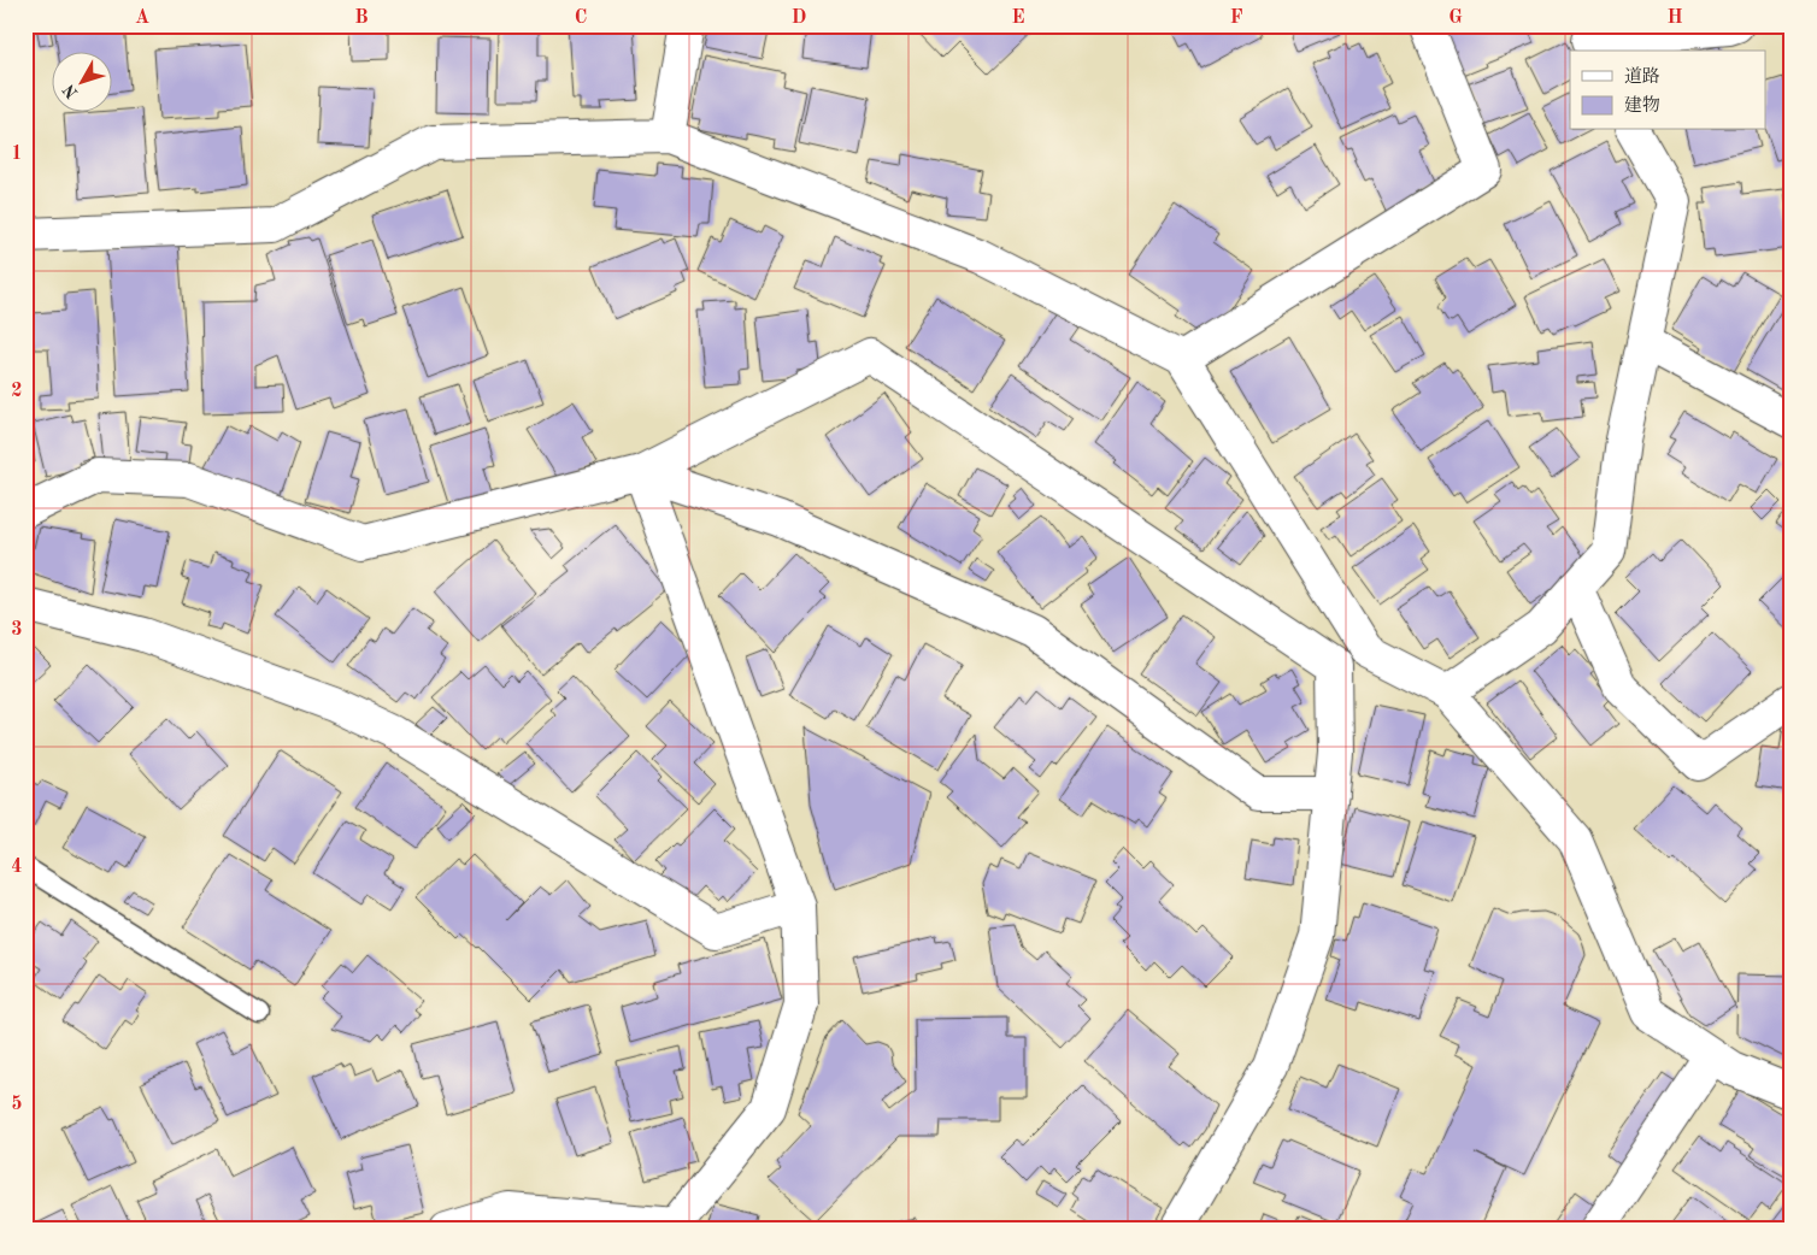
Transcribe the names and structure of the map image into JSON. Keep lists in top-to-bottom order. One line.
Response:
{"legend":["道路","建物"],"north":"bottom left","grid":{"columns":["A","B","C","D","E","F","G","H"],"rows":["1","2","3","4","5"]}}
